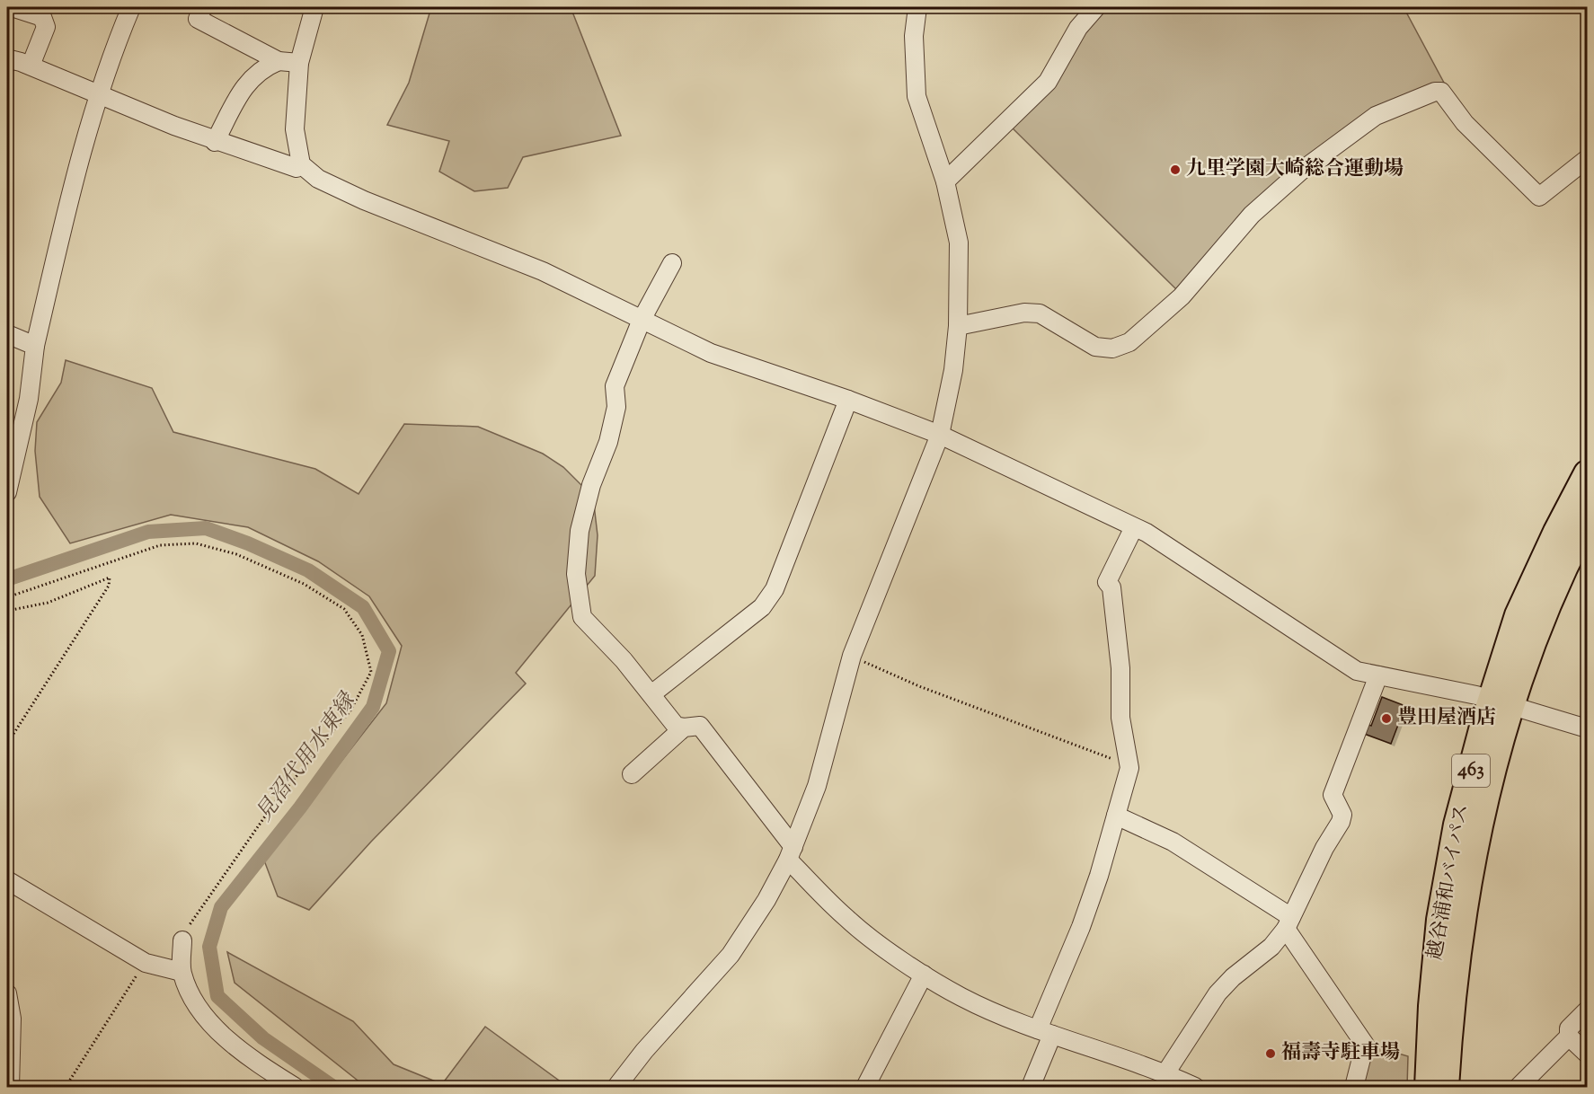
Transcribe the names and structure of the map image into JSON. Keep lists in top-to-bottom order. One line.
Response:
{"streets":{"highway":["463","越谷浦和バイパス"]},"water":["見沼代用水東縁"],"places":["九里学園大崎総合運動場","豊田屋酒店","福壽寺駐車場"]}
